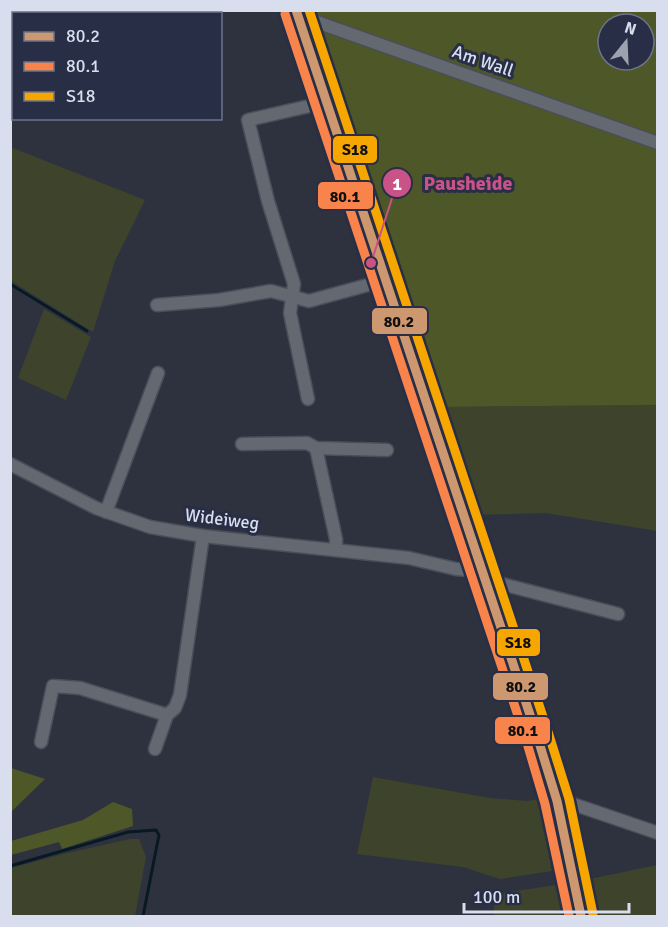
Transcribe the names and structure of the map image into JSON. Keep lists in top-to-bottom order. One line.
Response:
{"streets":{"street":["Am Wall","Wideiweg"]},"places":["Pausheide"],"lines":["transit line 80.2","transit line S18","transit line 80.1"],"legend":["80.2","80.1","S18"],"scale_bar":"100 m","north":"top"}
